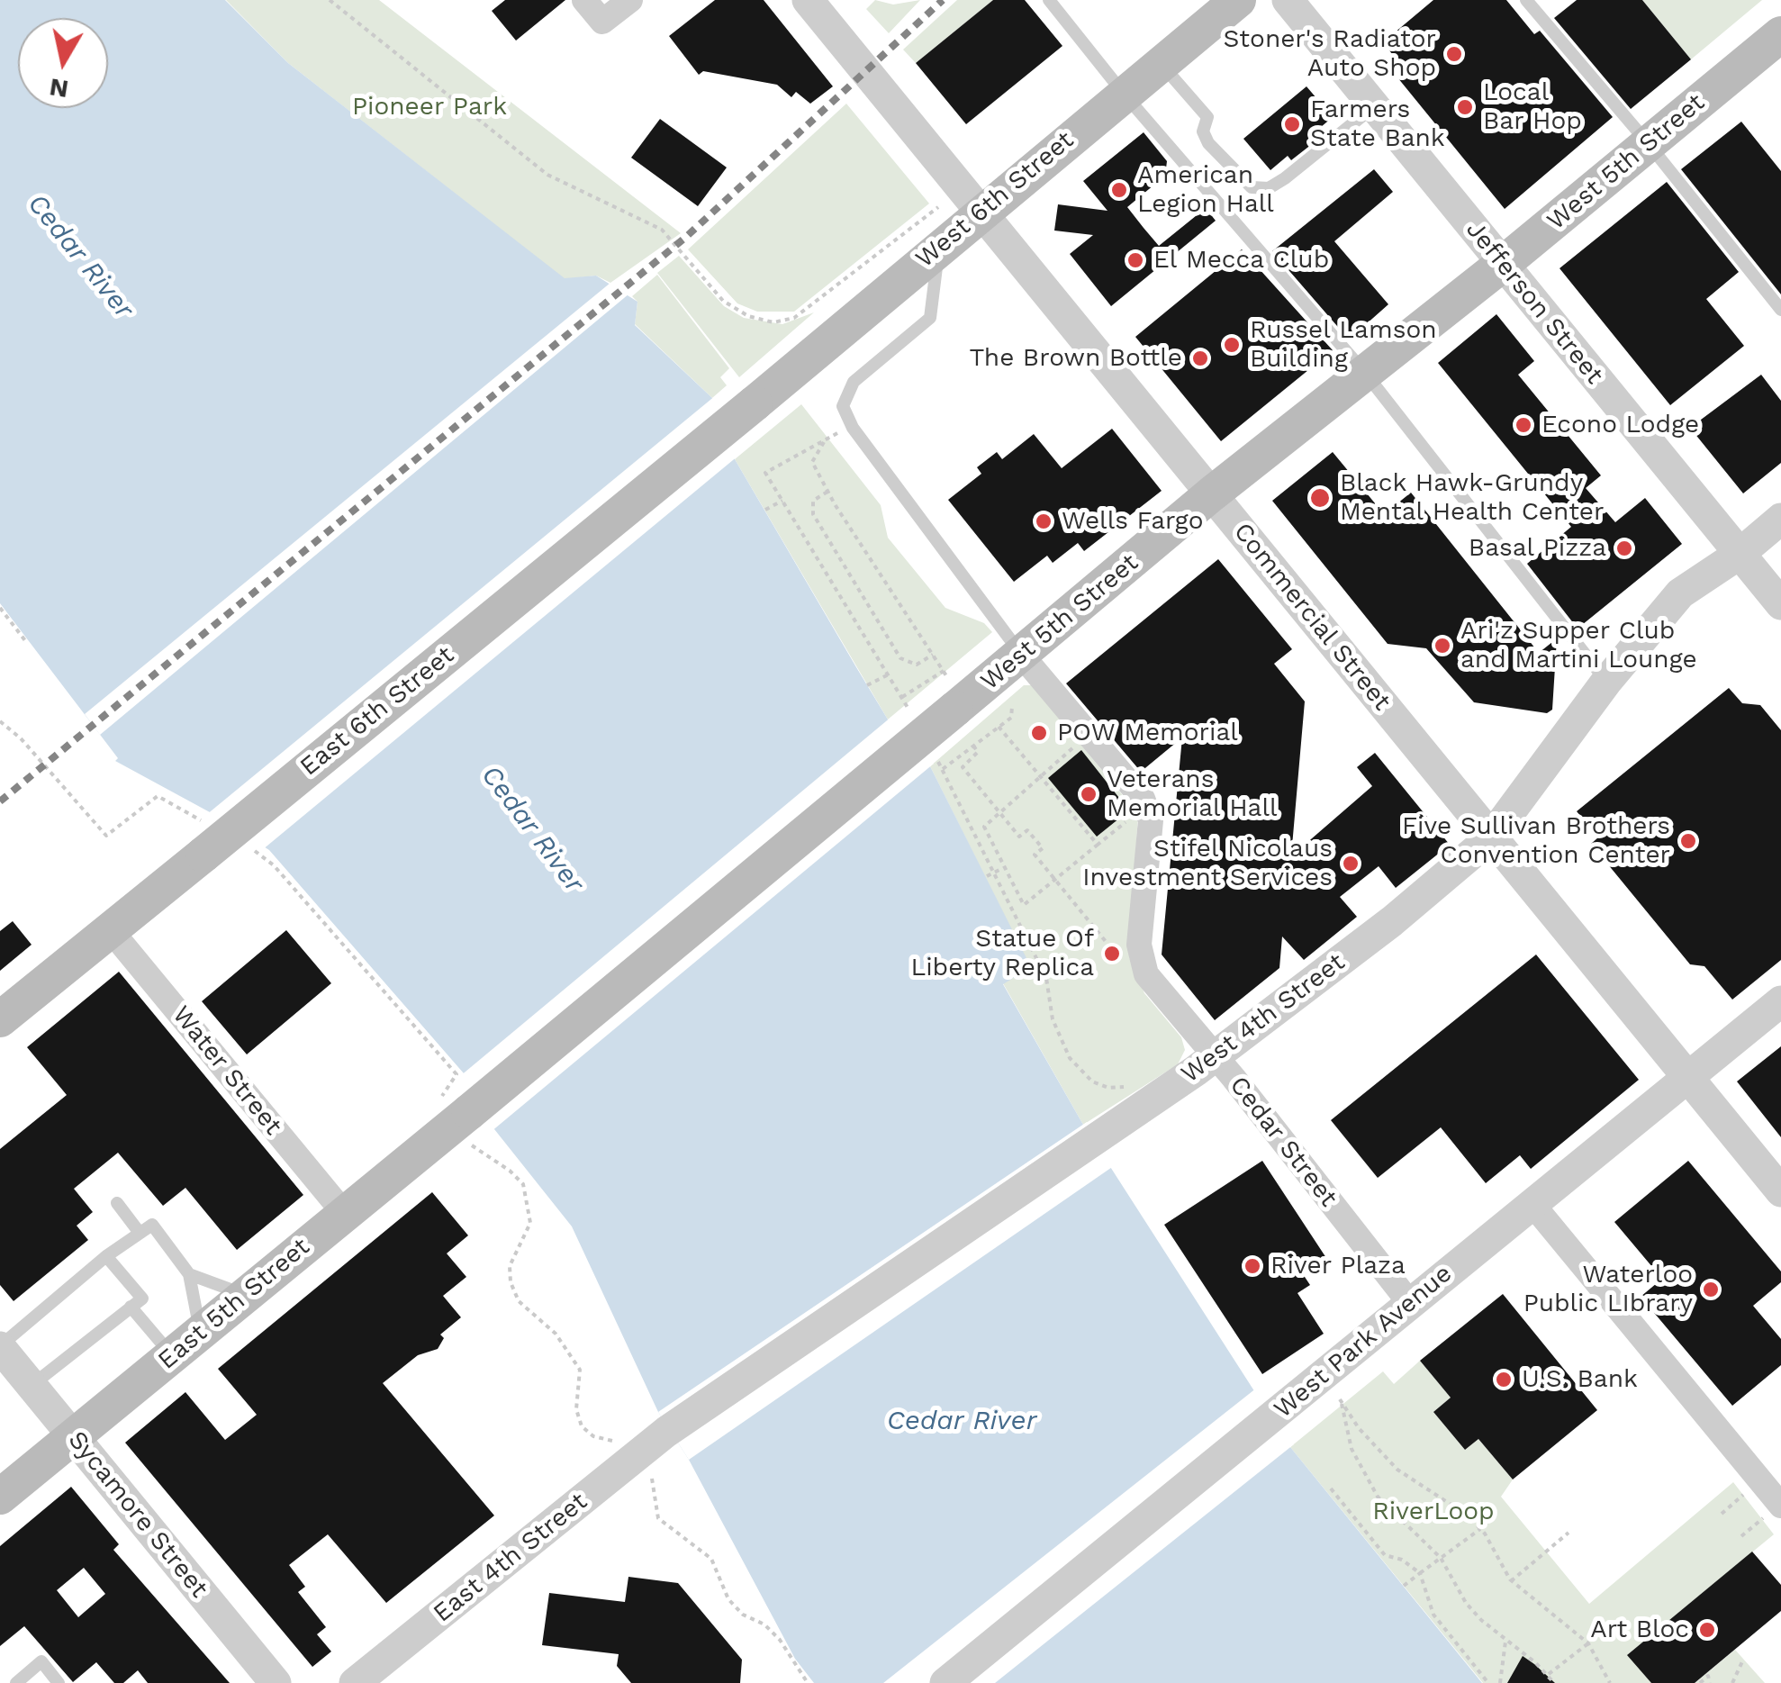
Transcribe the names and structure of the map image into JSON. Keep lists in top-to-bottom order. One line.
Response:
{"streets":{"main road":["West 5th Street","West 6th Street","East 6th Street","East 5th Street"],"street":["Jefferson Street","Commercial Street","West 4th Street","Water Street","Cedar Street","West Park Avenue","Sycamore Street","East 4th Street"]},"crossings":[["West 5th Street","Jefferson Street"],["West 5th Street","Commercial Street"],["West 5th Street","Cedar Street"],["West 5th Street","East 5th Street"],["West 6th Street","Commercial Street"],["West 6th Street","East 6th Street"],["Jefferson Street","West 4th Street"],["Commercial Street","West 4th Street"],["Commercial Street","West Park Avenue"],["East 6th Street","Water Street"],["West 4th Street","Cedar Street"],["West 4th Street","East 4th Street"],["Water Street","East 5th Street"],["Cedar Street","West Park Avenue"],["East 5th Street","Sycamore Street"]],"water":["Cedar River"],"parks":["Pioneer Park","RiverLoop"],"places":["Stoner's Radiator Auto Shop","Local Bar Hop","Farmers State Bank","American Legion Hall","El Mecca Club","Russel Lamson Building","The Brown Bottle","Econo Lodge","Black Hawk-Grundy Mental Health Center","Wells Fargo","Basal Pizza","Ari'z Supper Club and Martini Lounge","POW Memorial","Veterans Memorial Hall","Five Sullivan Brothers Convention Center","Stifel Nicolaus Investment Services","Statue Of Liberty Replica","River Plaza","Waterloo Public LIbrary","U.S. Bank","Art Bloc"],"north":"bottom"}
